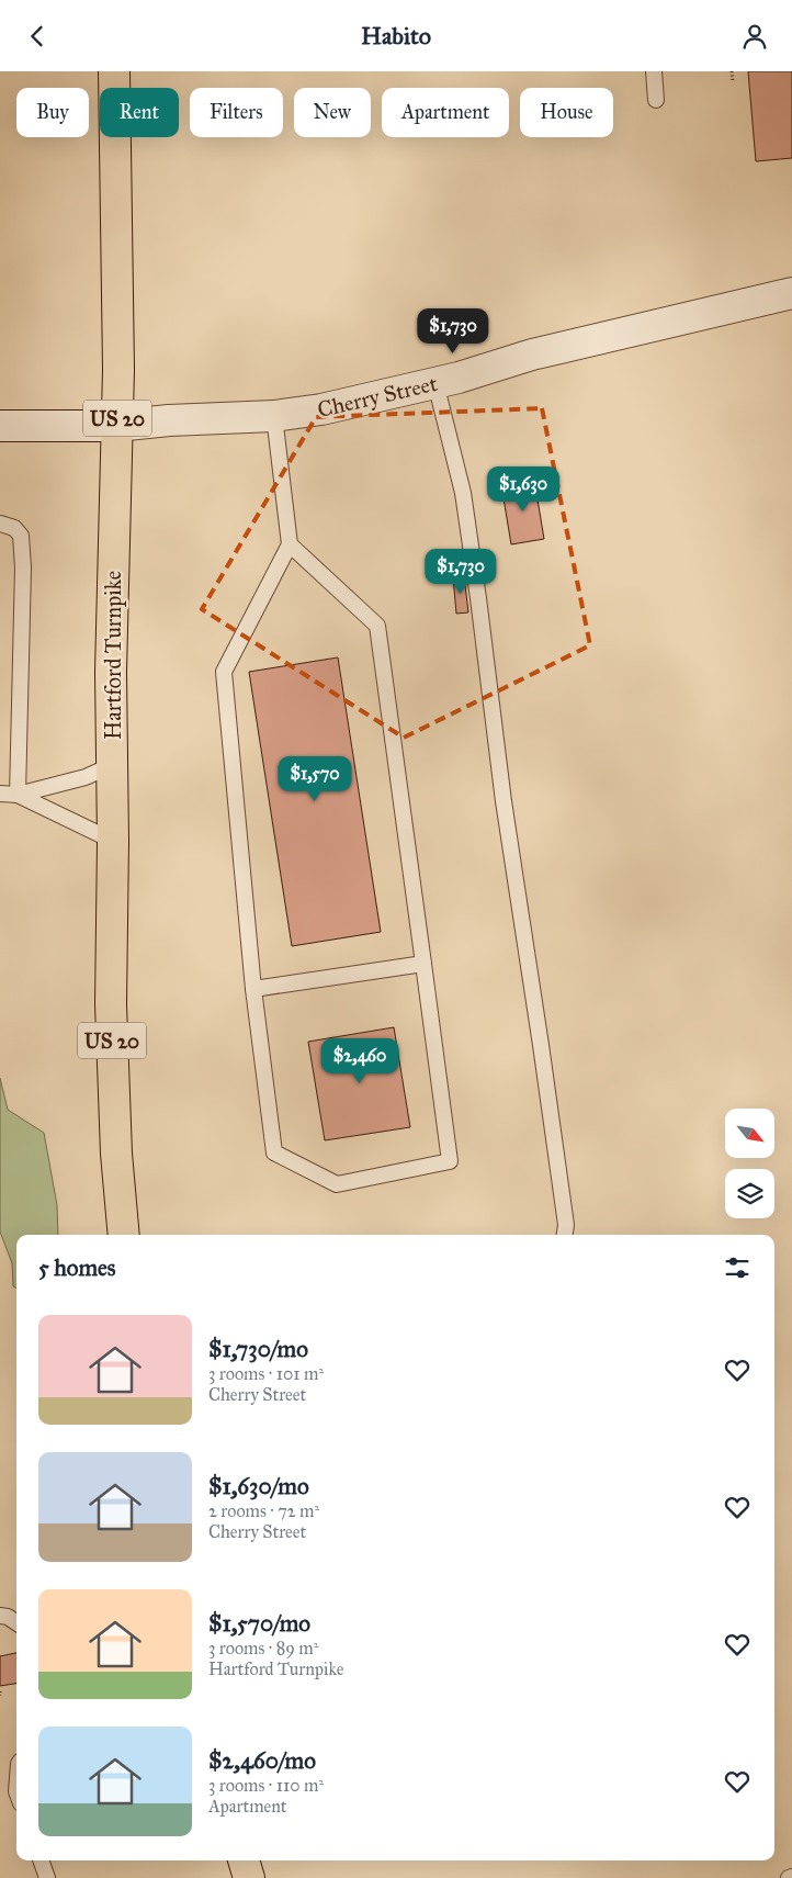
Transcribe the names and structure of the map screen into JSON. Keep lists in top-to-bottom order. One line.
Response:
{"streets":{"main road":["US 20","Hartford Turnpike"],"street":["Cherry Street"]},"crossings":[["Cherry Street","Hartford Turnpike"]],"north":"bottom right","page":{"header":"Habito","chip":["Buy","Rent","Filters","New","Apartment","House"],"price":["$1,730","$1,630","$1,730","$1,570","$2,460"],"heading":"5 homes","list":[{"name":"$1,730/mo","note":"3 rooms · 101 m² · Cherry Street"},{"name":"$1,630/mo","note":"2 rooms · 72 m² · Cherry Street"},{"name":"$1,570/mo","note":"3 rooms · 89 m² · Hartford Turnpike"},{"name":"$2,460/mo","note":"3 rooms · 110 m² · Apartment"}]}}
